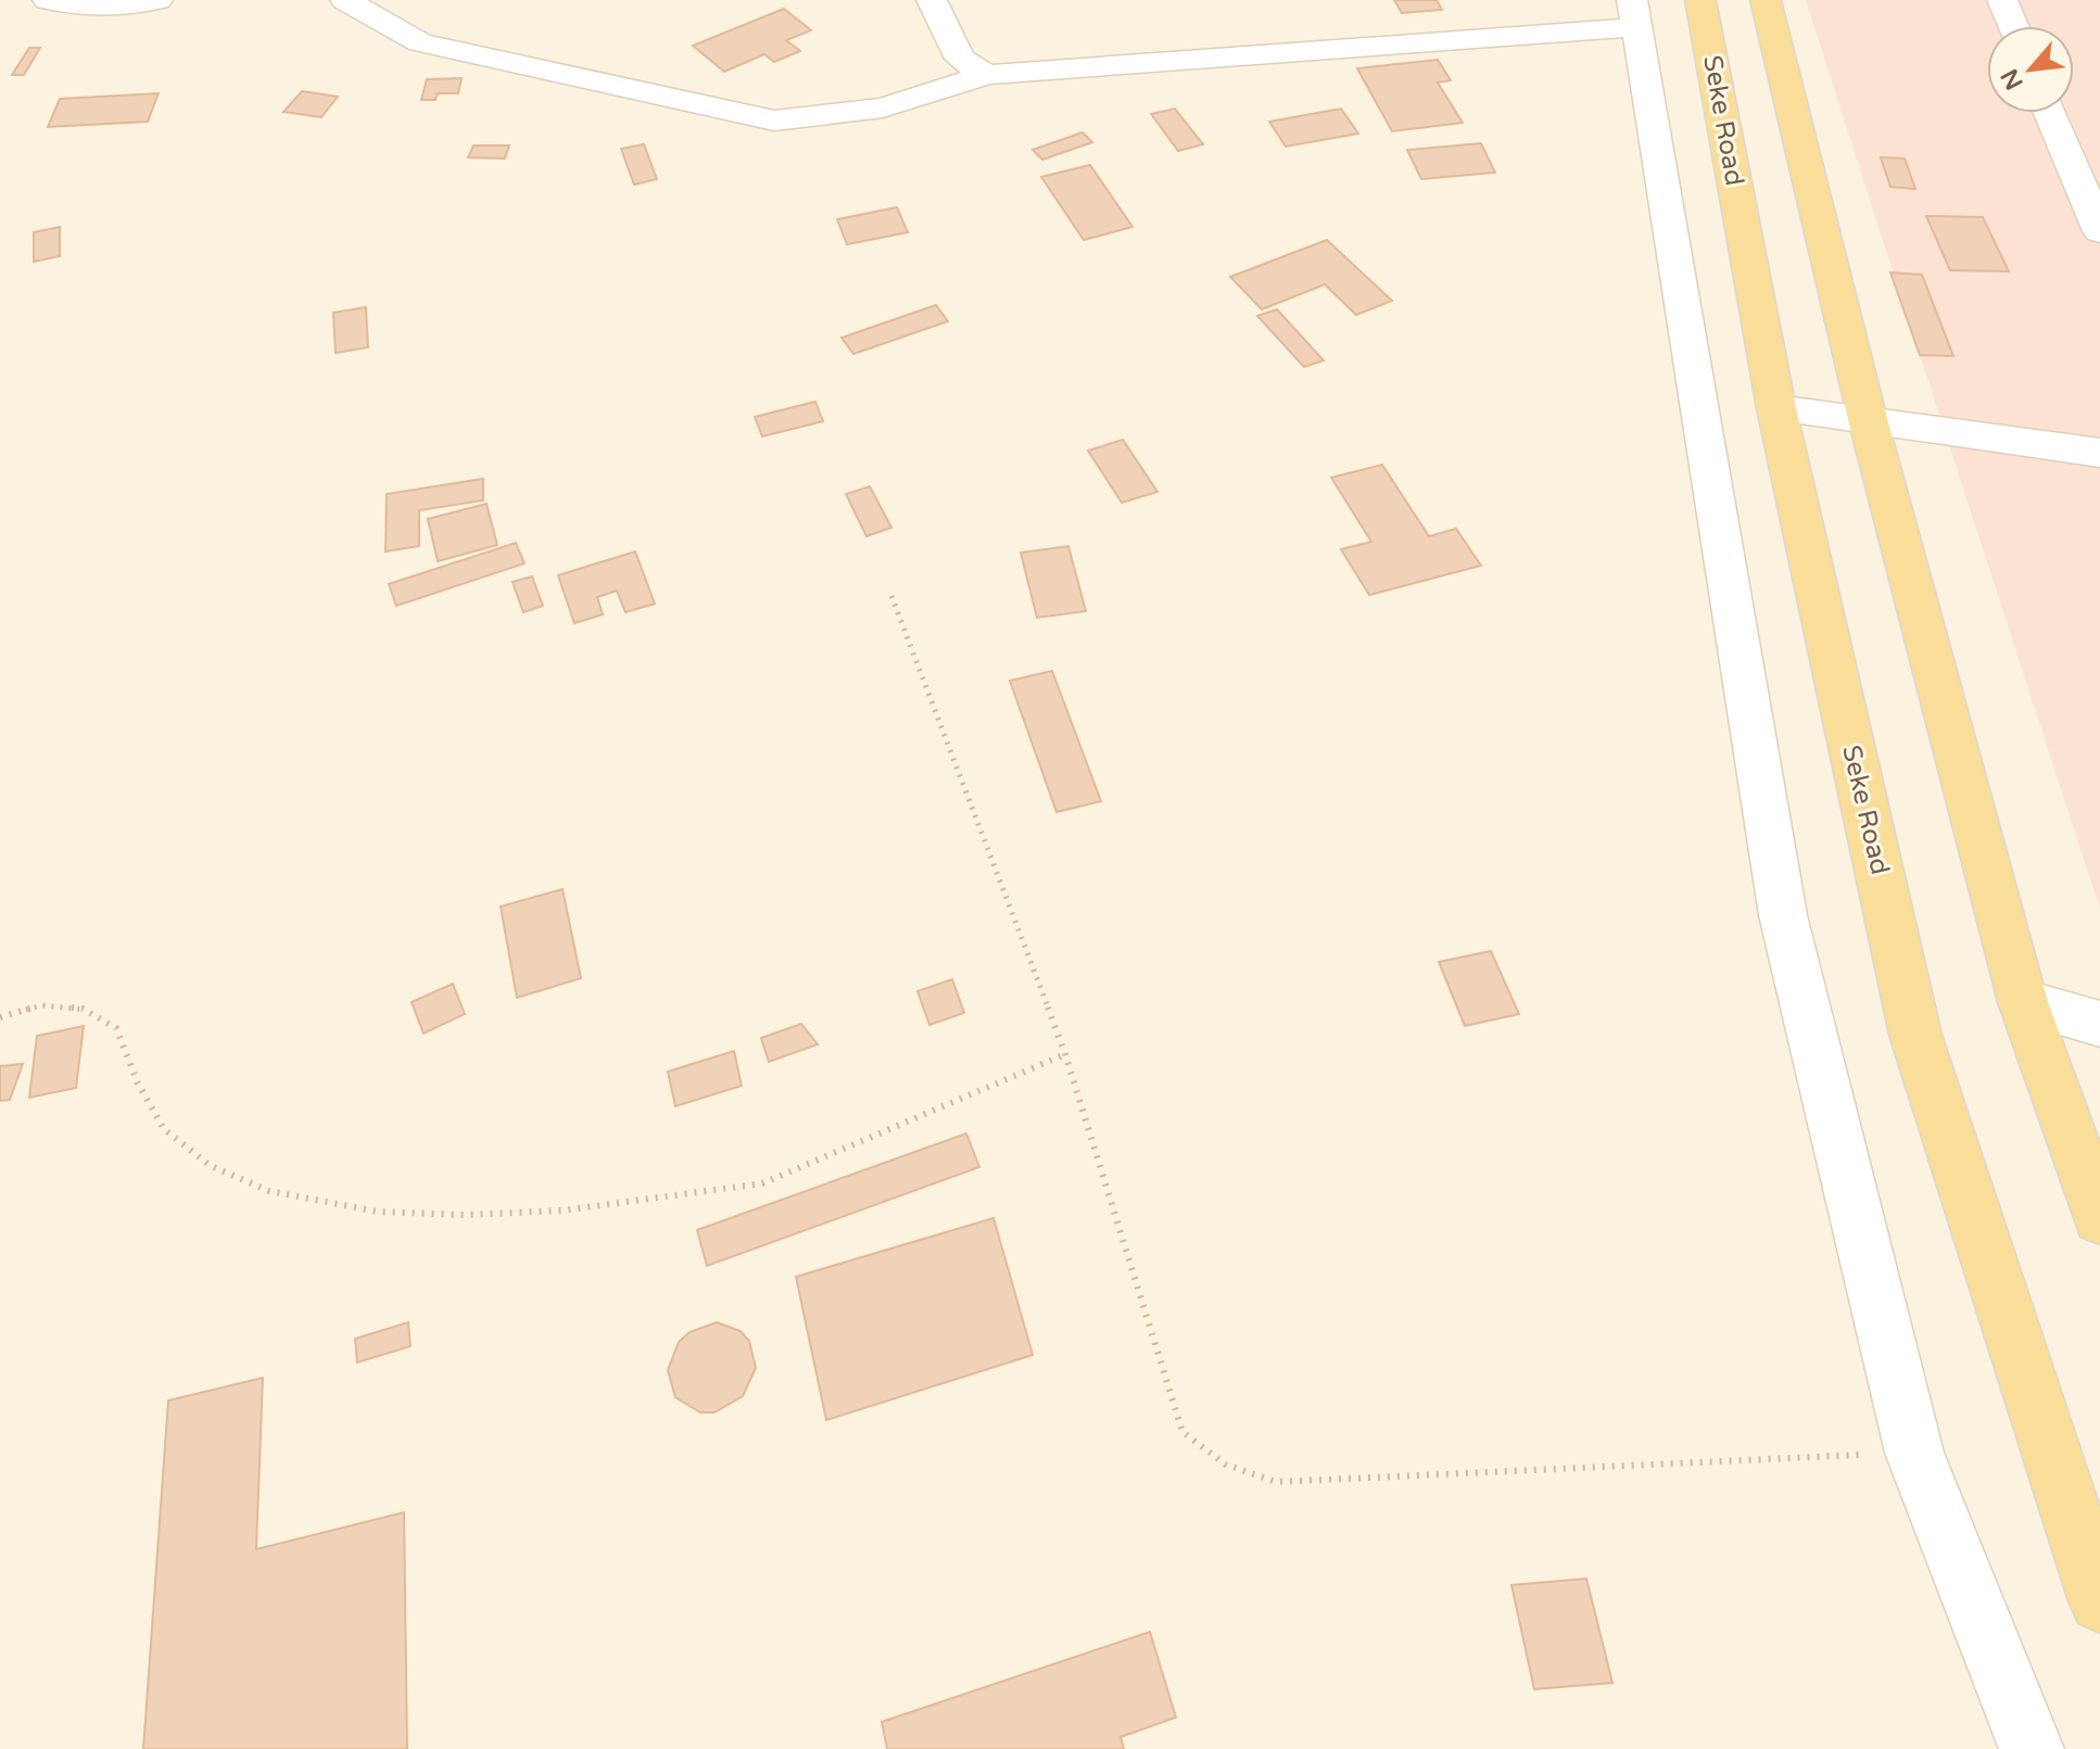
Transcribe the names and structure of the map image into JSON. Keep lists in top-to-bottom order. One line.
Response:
{"streets":{"main road":["Seke Road"]},"north":"bottom left"}
